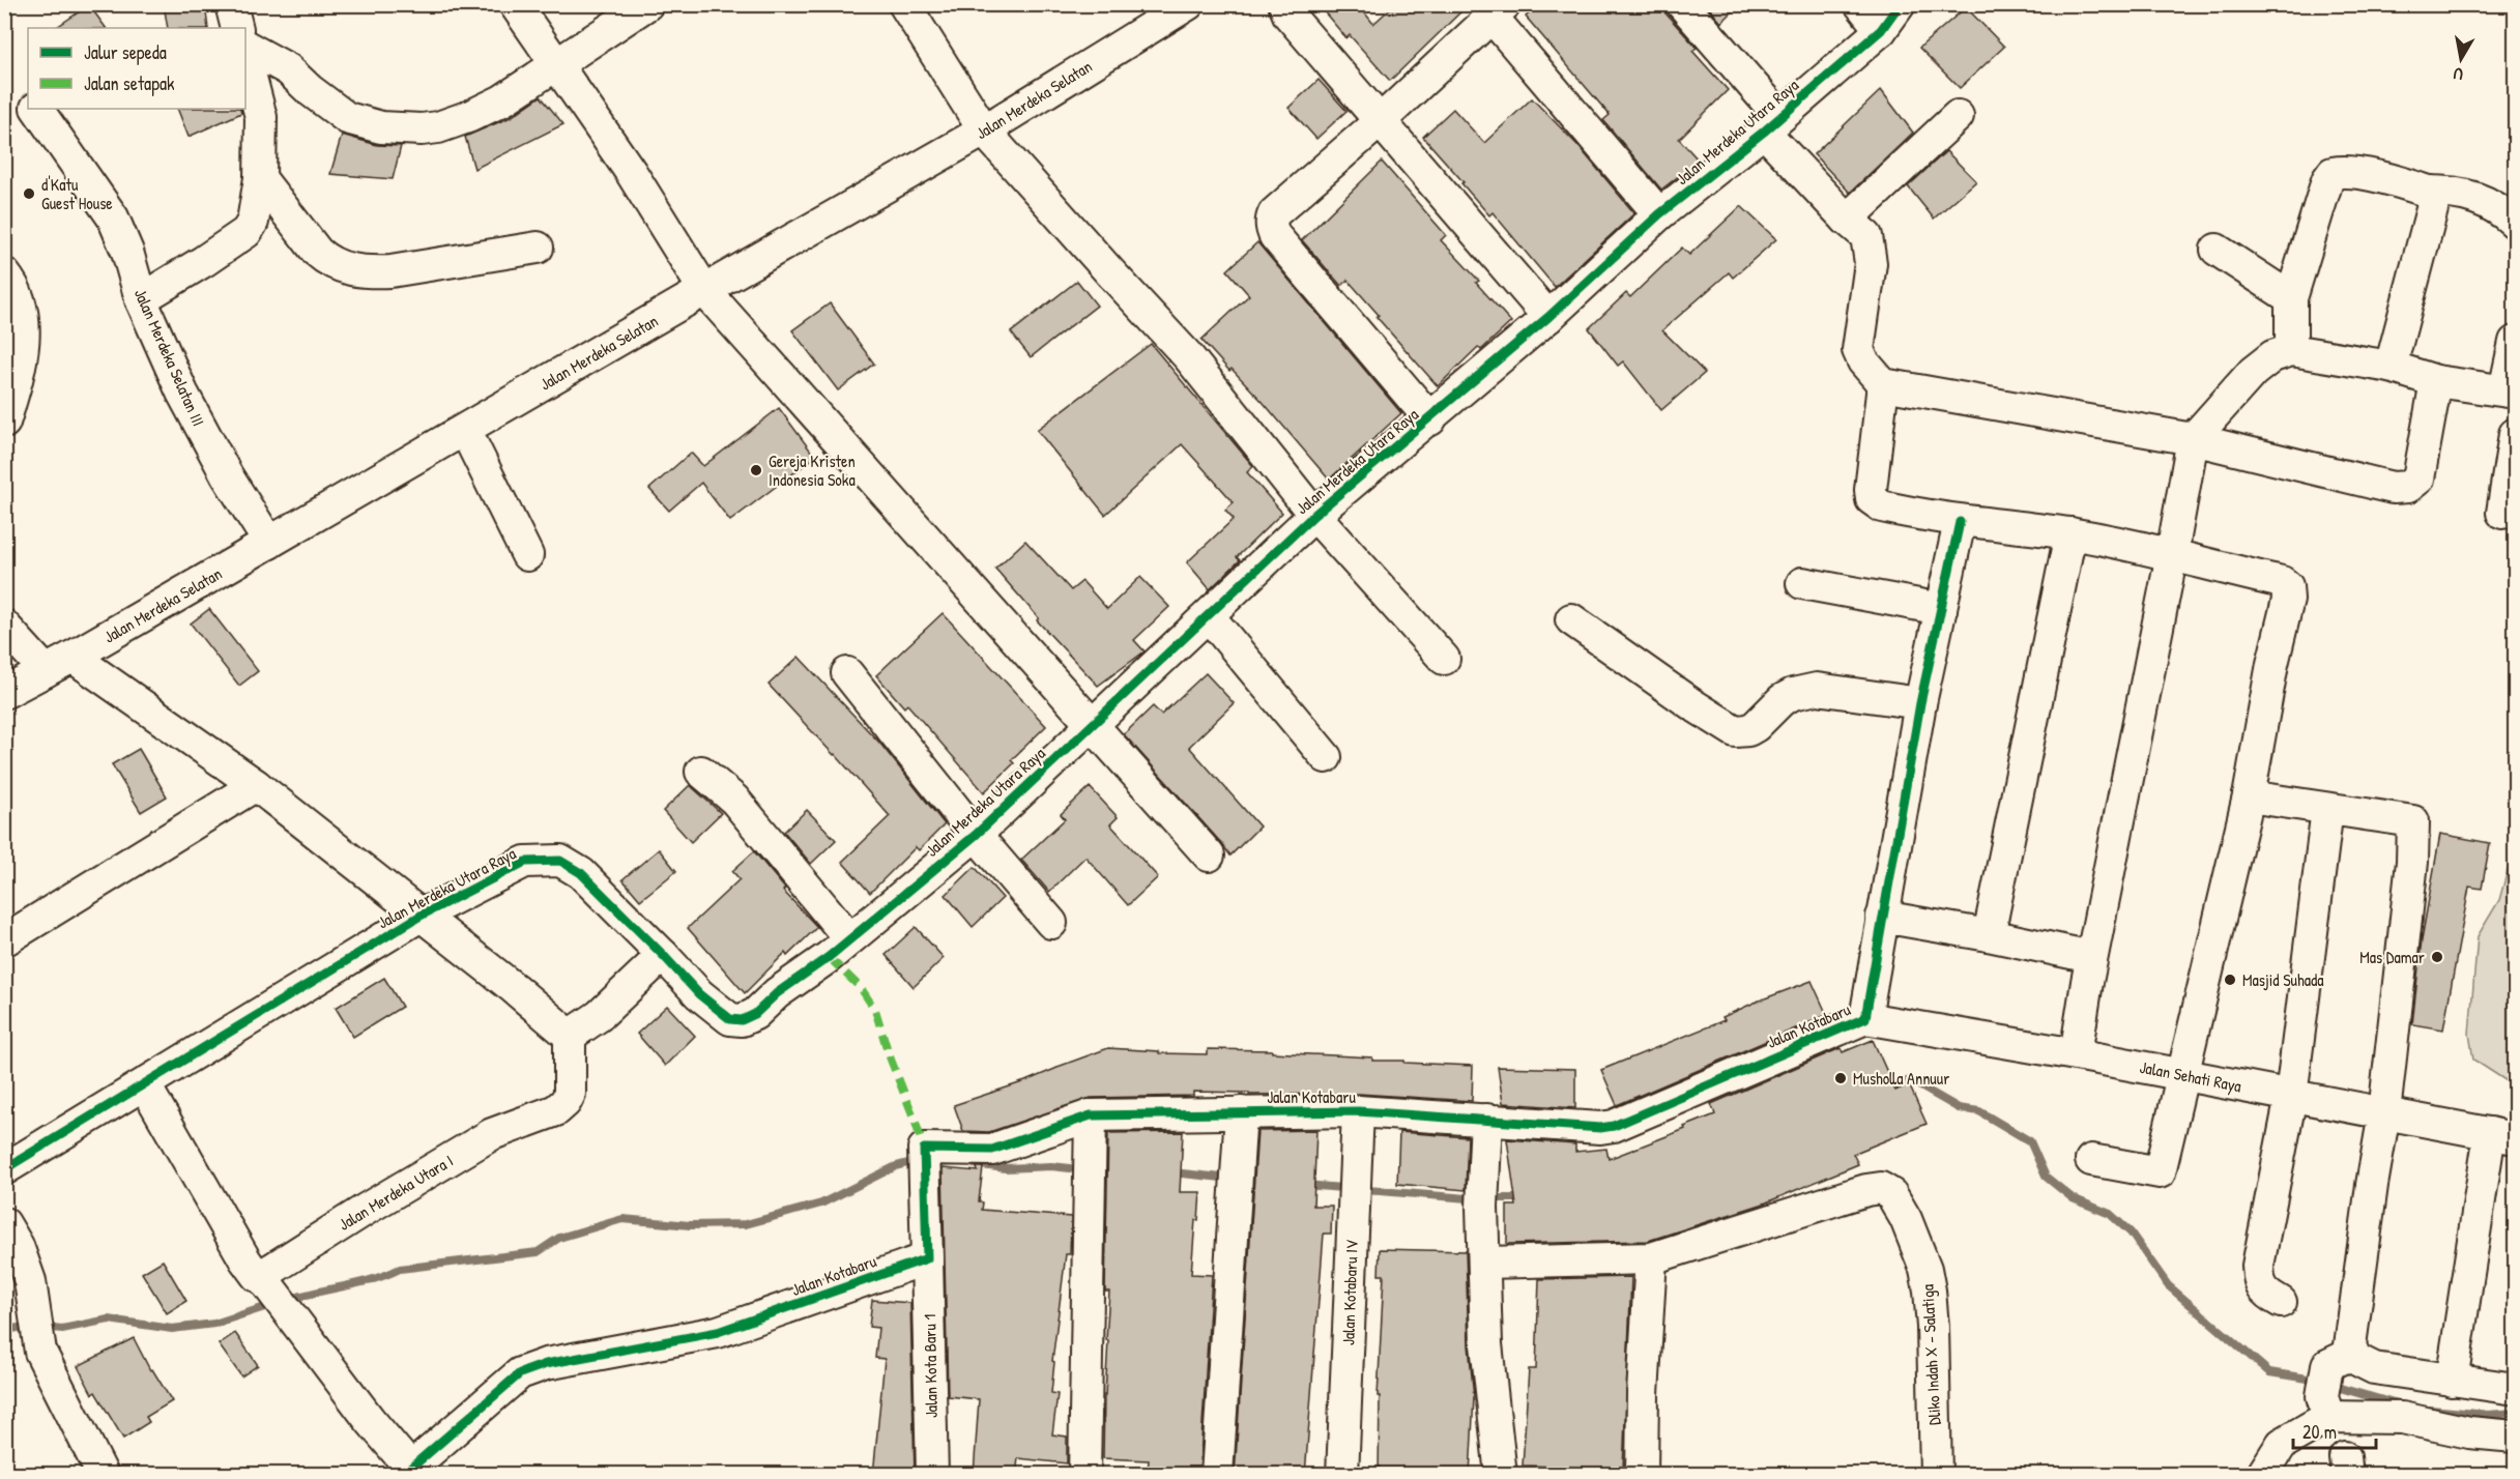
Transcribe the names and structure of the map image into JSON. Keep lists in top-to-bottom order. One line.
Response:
{"streets":{"street":["Jalan Merdeka Selatan","Jalan Merdeka Utara Raya","Jalan Merdeka Selatan III","Jalan Kotabaru","Jalan Sehati Raya","Jalan Merdeka Utara I","Jalan Kotabaru IV","Dliko Indah X - Salatiga","Jalan Kota Baru 1"]},"crossings":[["Jalan Merdeka Selatan","Jalan Merdeka Selatan III"],["Jalan Kotabaru","Jalan Sehati Raya"],["Jalan Kotabaru","Jalan Kotabaru IV"],["Jalan Kotabaru","Jalan Kota Baru 1"]],"places":["d'Katu Guest House","Gereja Kristen Indonesia Soka","Mas Damar","Masjid Suhada","Musholla Annuur"],"legend":["Jalur sepeda","Jalan setapak"],"scale_bar":"20 m","north":"bottom"}
